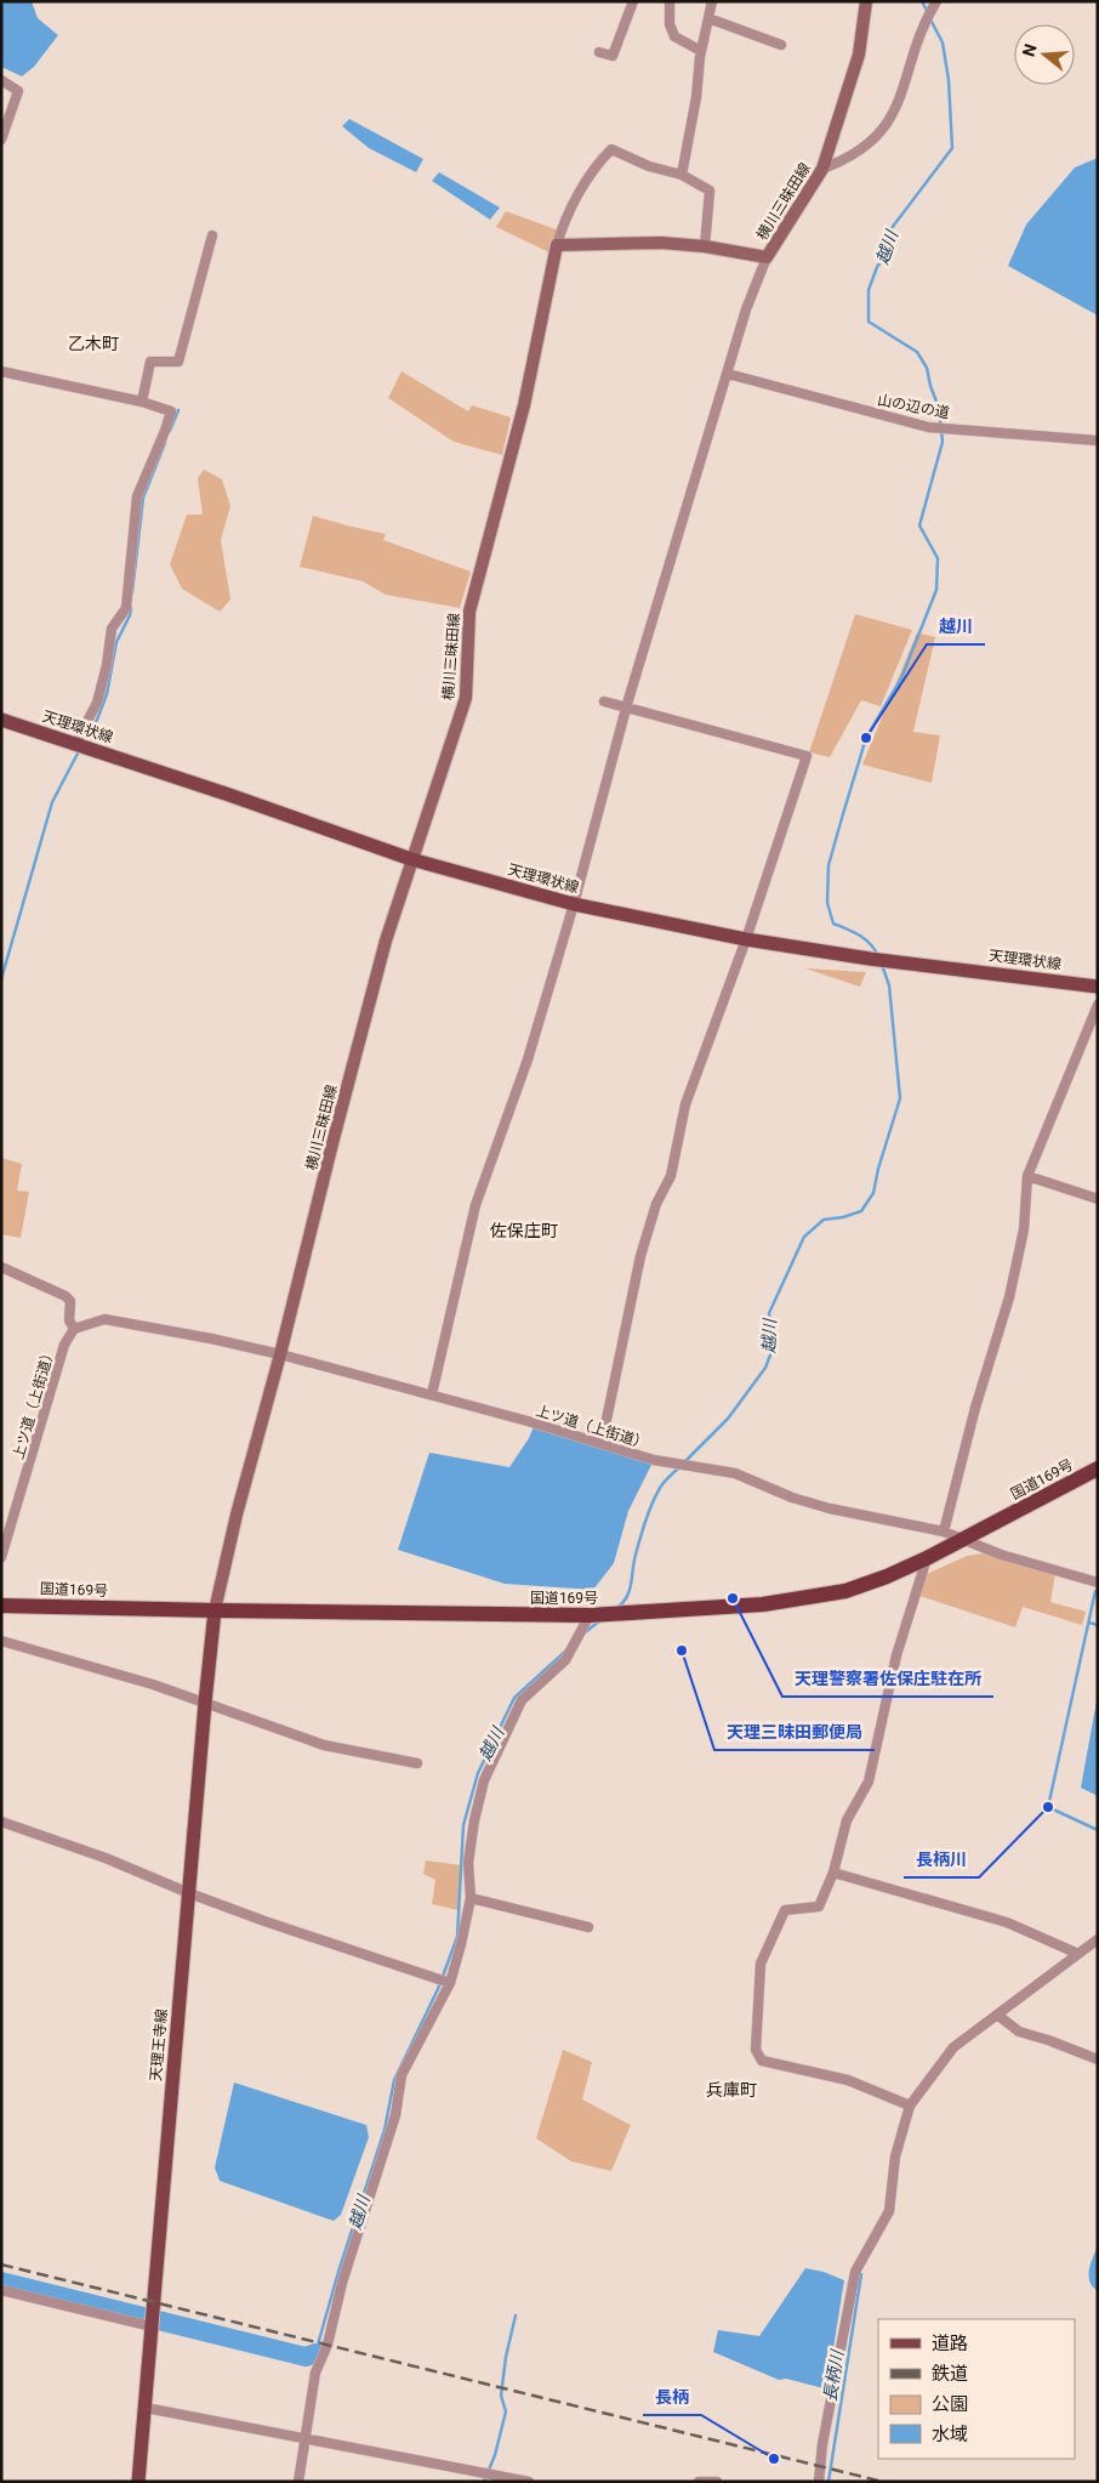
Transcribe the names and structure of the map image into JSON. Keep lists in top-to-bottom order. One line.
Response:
{"streets":{"highway":["国道169号"],"main road":["横川三昧田線","天理環状線","天理王寺線"],"street":["山の辺の道","上ツ道（上街道）"]},"crossings":[["横川三昧田線","天理環状線"],["横川三昧田線","上ツ道（上街道）"],["横川三昧田線","国道169号"],["横川三昧田線","天理王寺線"],["上ツ道（上街道）","国道169号"],["国道169号","天理王寺線"]],"districts":["乙木町","佐保庄町","兵庫町"],"water":["越川","長柄川"],"places":["越川","天理警察署佐保庄駐在所","天理三昧田郵便局","長柄川","長柄"],"legend":["道路","鉄道","公園","水域"],"north":"left"}
